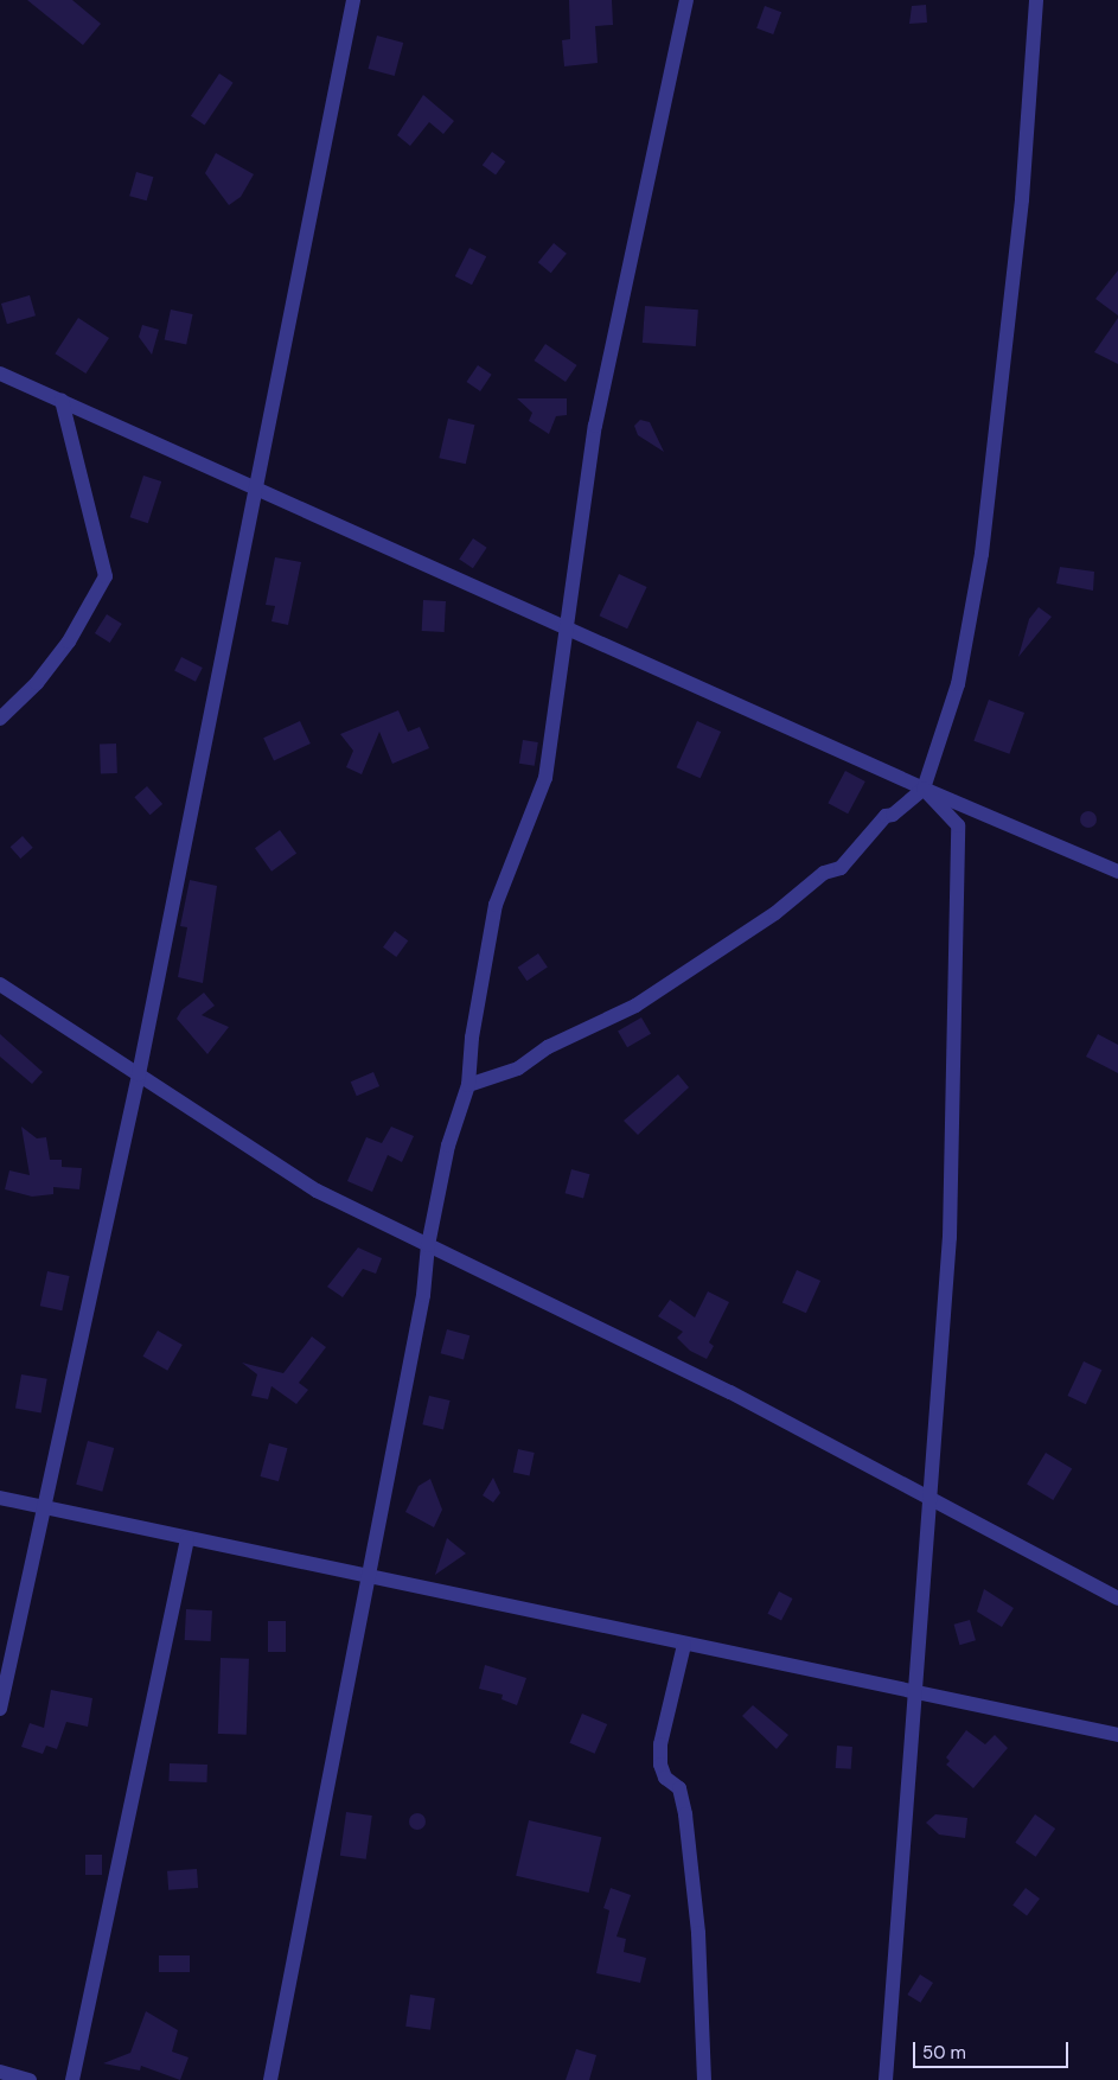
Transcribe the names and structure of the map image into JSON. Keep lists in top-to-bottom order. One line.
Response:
{"scale_bar":"50 m"}
